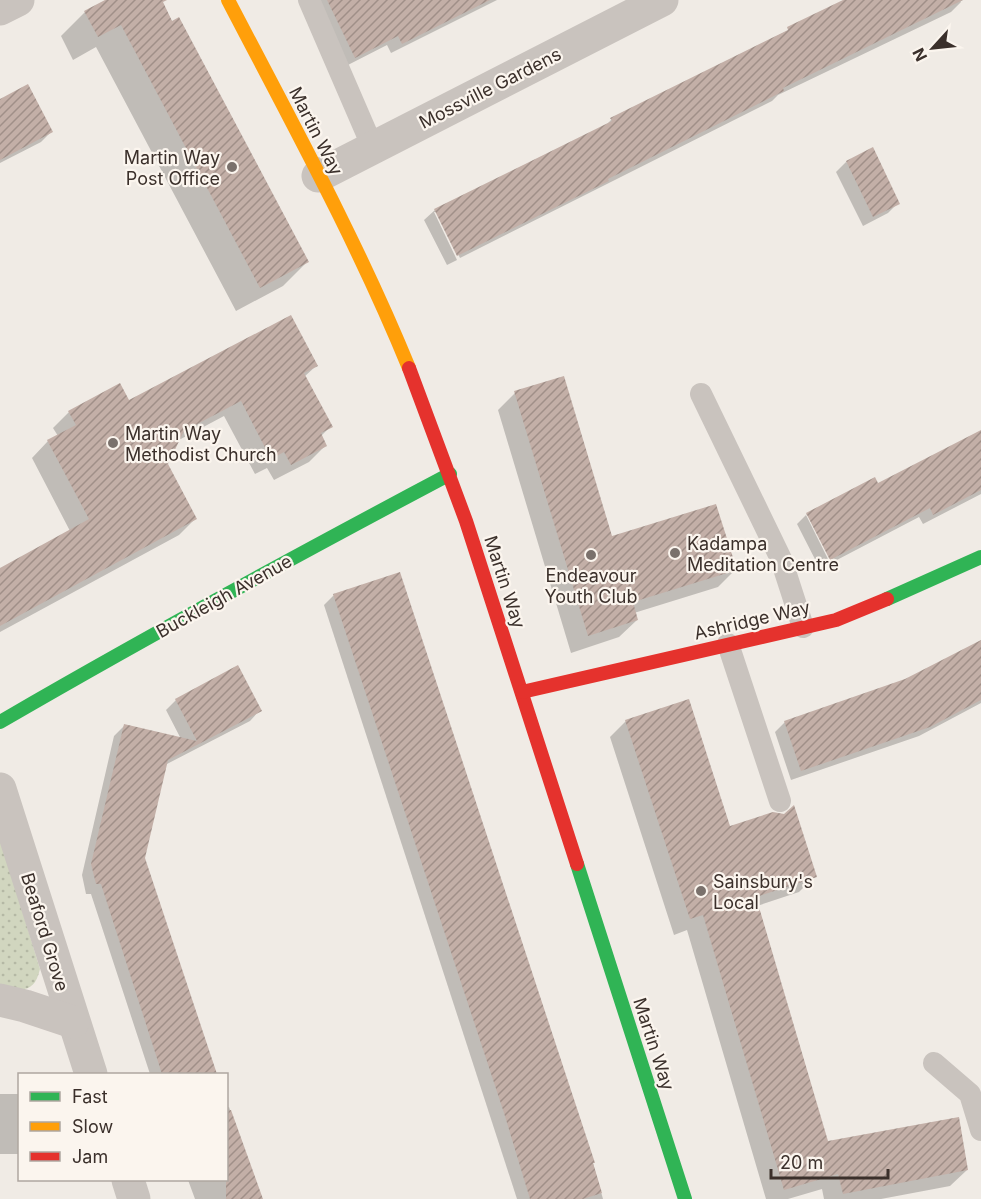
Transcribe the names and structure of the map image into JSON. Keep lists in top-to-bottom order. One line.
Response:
{"streets":{"main road":["Martin Way","Buckleigh Avenue","Ashridge Way"],"street":["Mossville Gardens","Beaford Grove"]},"crossings":[["Mossville Gardens","Martin Way"],["Martin Way","Buckleigh Avenue"],["Martin Way","Ashridge Way"]],"places":["Martin Way Post Office","Martin Way Methodist Church","Kadampa Meditation Centre","Endeavour Youth Club","Sainsbury's Local"],"legend":["Fast","Slow","Jam"],"scale_bar":"20 m","north":"bottom left"}
